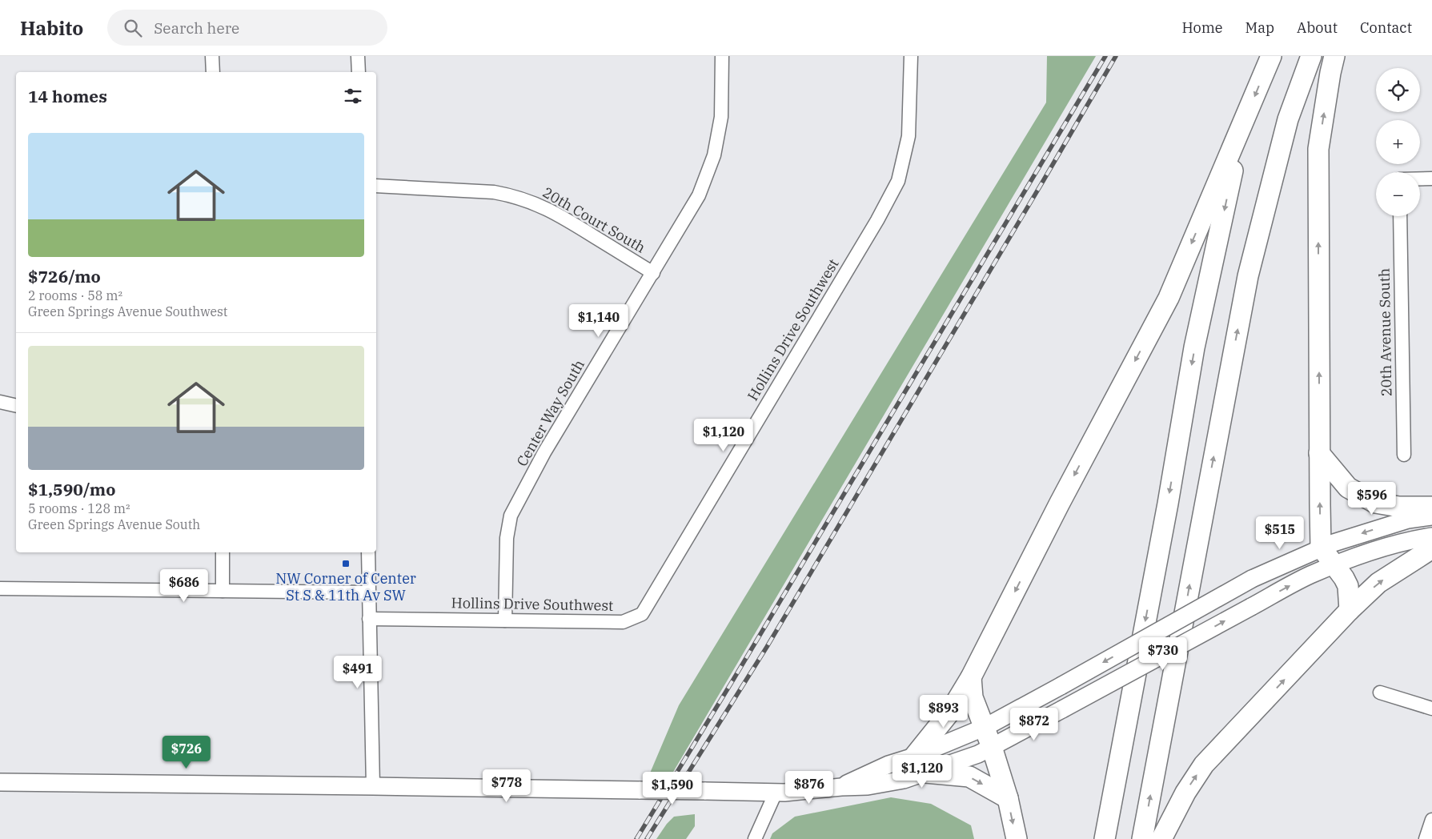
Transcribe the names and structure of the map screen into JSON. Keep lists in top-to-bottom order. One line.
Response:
{"streets":{"street":["20th Court South","Hollins Drive Southwest","20th Avenue South","Center Way South"]},"crossings":[["20th Court South","Center Way South"],["Hollins Drive Southwest","Center Way South"]],"places":{"transit":["NW Corner of Center St S & 11th Av SW"]},"page":{"header":"Habito","search":"Search here","nav":["Home","Map","About","Contact"],"map_buttons":["+","−"],"heading":"14 homes","list":[{"name":"$726/mo","note":"2 rooms · 58 m² · Green Springs Avenue Southwest"},{"name":"$1,590/mo","note":"5 rooms · 128 m² · Green Springs Avenue South"}],"price":["$1,140","$1,120","$596","$515","$686","$730","$491","$893","$872","$726","$1,120","$778","$876","$1,590"]}}
